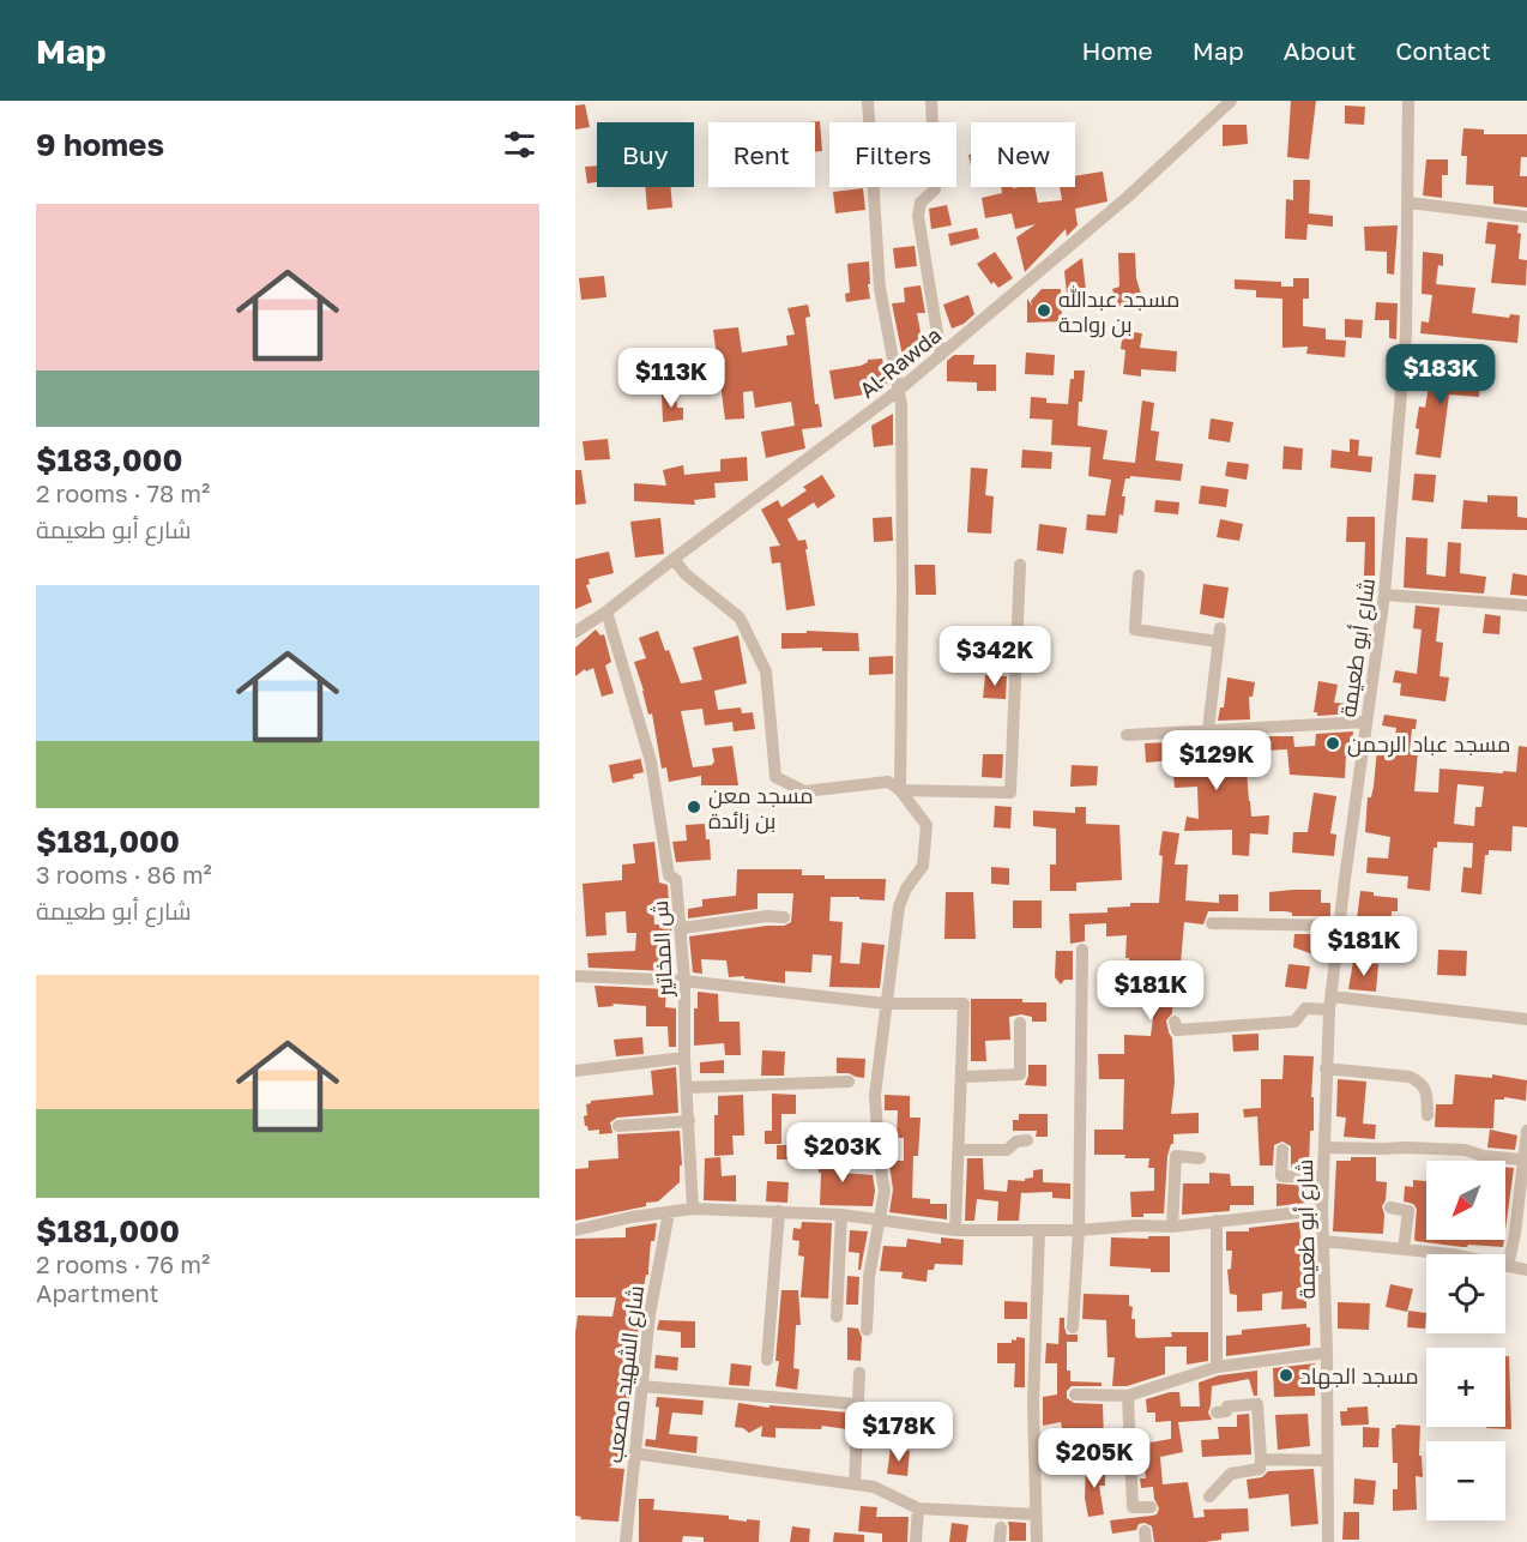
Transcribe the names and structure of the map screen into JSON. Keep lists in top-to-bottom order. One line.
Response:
{"streets":{"street":["Al-Rawda","شارع أبو طعيمة","ش المخاتير","شارع الشهيد مصعب"]},"crossings":[["Al-Rawda","ش المخاتير"]],"places":["مسجد عبدالله بن رواحة","مسجد عباد الرحمن","مسجد معن بن زائدة","مسجد الجهاد"],"north":"bottom left","page":{"header":"Map","nav":["Home","Map","About","Contact"],"heading":"9 homes","chip":["Buy","Rent","Filters","New"],"list":[{"name":"$183,000","note":"2 rooms · 78 m² · شارع أبو طعيمة"},{"name":"$181,000","note":"3 rooms · 86 m² · شارع أبو طعيمة"},{"name":"$181,000","note":"2 rooms · 76 m² · Apartment"}],"price":["$183K","$113K","$342K","$129K","$181K","$181K","$203K","$178K","$205K"],"map_buttons":["+","−"]}}
